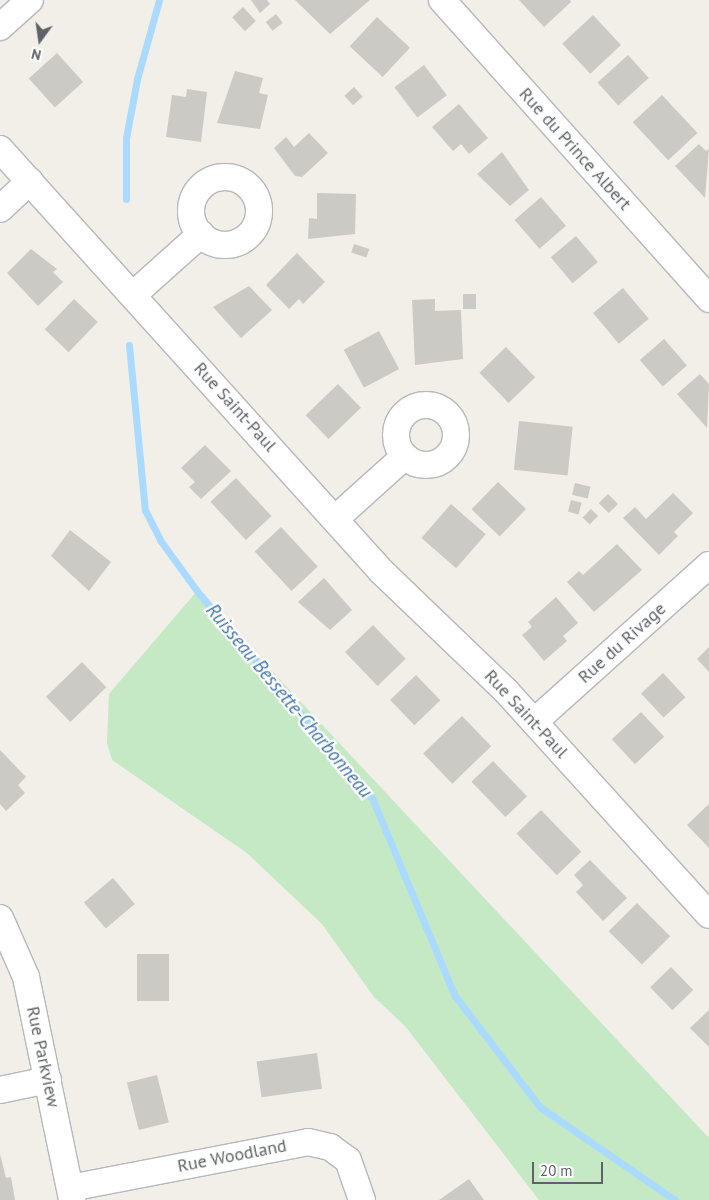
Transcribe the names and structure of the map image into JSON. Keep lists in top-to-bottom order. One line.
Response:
{"streets":{"street":["Rue du Prince Albert","Rue Saint-Paul","Rue du Rivage","Rue Parkview","Rue Woodland"]},"crossings":[["Rue Saint-Paul","Rue du Rivage"],["Rue Parkview","Rue Woodland"]],"water":["Ruisseau Bessette-Charbonneau"],"scale_bar":"20 m","north":"bottom"}
